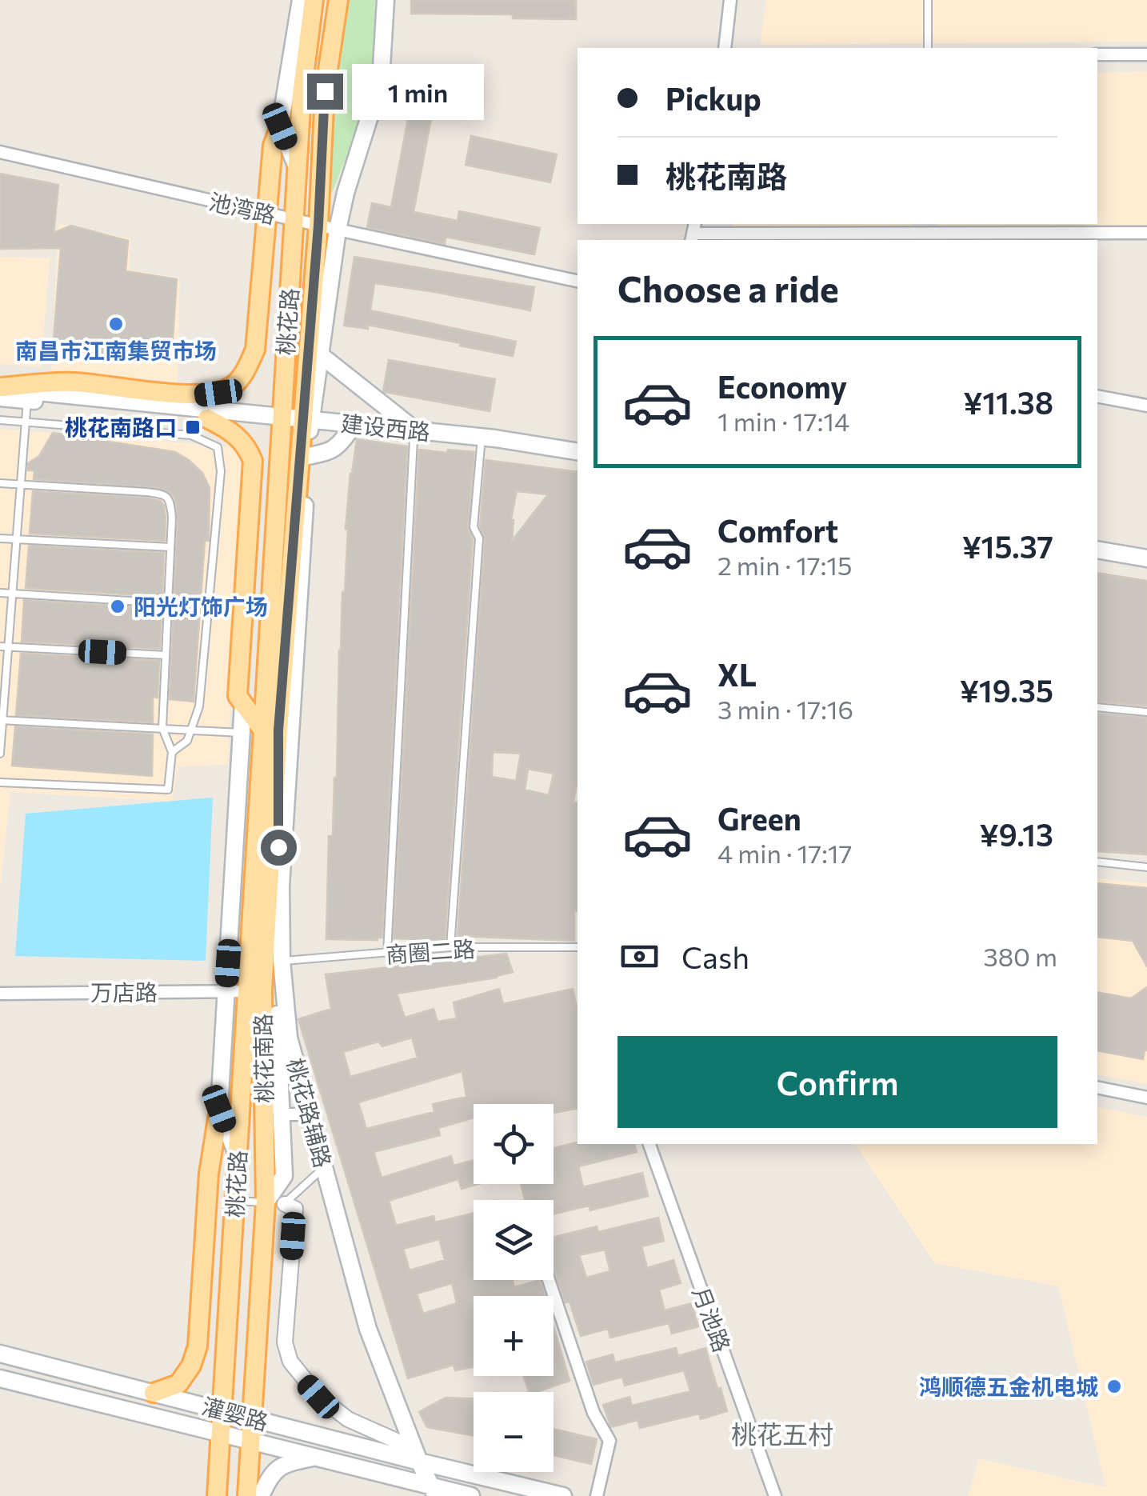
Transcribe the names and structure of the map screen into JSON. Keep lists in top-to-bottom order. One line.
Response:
{"streets":{"main road":["桃花路","建设西路","桃花南路","桃花路辅路","灌婴路"],"street":["池湾路","万店路","月池路"],"lane":["商圈二路"]},"crossings":[["池湾路","桃花路"],["池湾路","桃花南路"],["池湾路","桃花路辅路"],["桃花路","建设西路"],["桃花路","万店路"],["桃花路","桃花南路"],["桃花路","灌婴路"],["建设西路","桃花南路"],["建设西路","桃花路辅路"],["商圈二路","桃花路辅路"],["桃花南路","桃花路辅路"],["桃花南路","灌婴路"],["桃花路辅路","灌婴路"]],"districts":["桃花五村"],"places":{"other":["南昌市江南集贸市场","阳光灯饰广场","鸿顺德五金机电城"],"transit":["桃花南路口"]},"page":{"banner":["Pickup","桃花南路"],"bubble":"1 min","heading":"Choose a ride","list":[{"name":"Economy","note":"1 min · 17:14","value":"¥11.38"},{"name":"Comfort","note":"2 min · 17:15","value":"¥15.37"},{"name":"XL","note":"3 min · 17:16","value":"¥19.35"},{"name":"Green","note":"4 min · 17:17","value":"¥9.13"}],"pay":["Cash","380 m"],"buttons":"Confirm","map_buttons":["+","−"]}}
